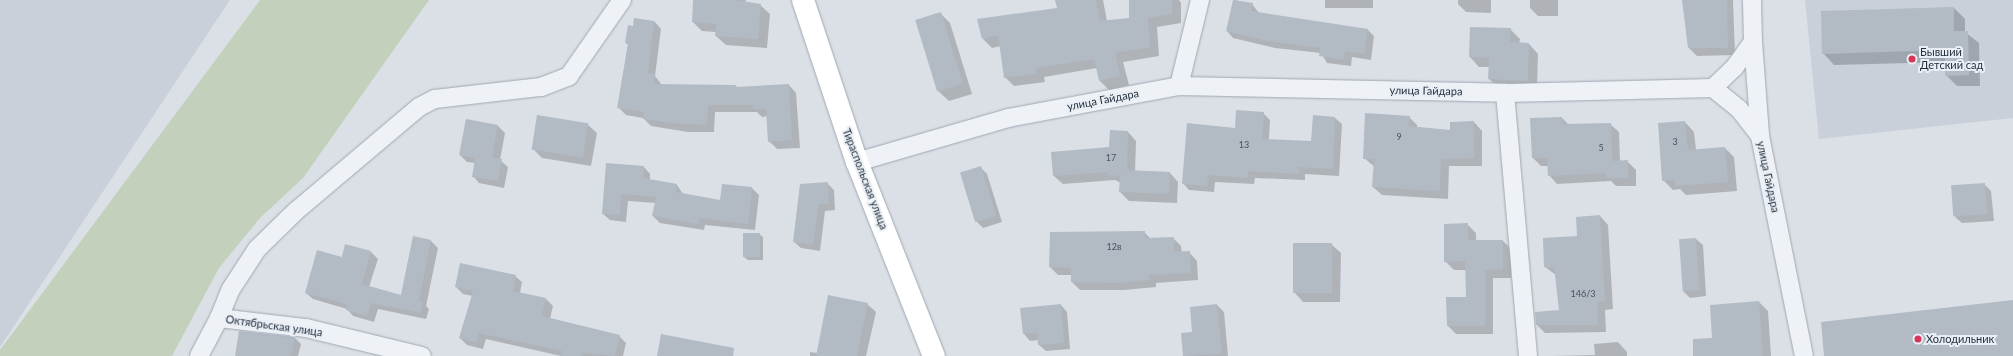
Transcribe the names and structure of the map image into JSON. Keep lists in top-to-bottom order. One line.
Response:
{"streets":{"street":["улица Гайдара","Тираспольская улица","Октябрьская улица"]},"crossings":[["улица Гайдара","Тираспольская улица"]],"places":["Бывший Детский сад","Холодильник"],"house_numbers":["9","3","13","5","17","12в","146/3"]}
